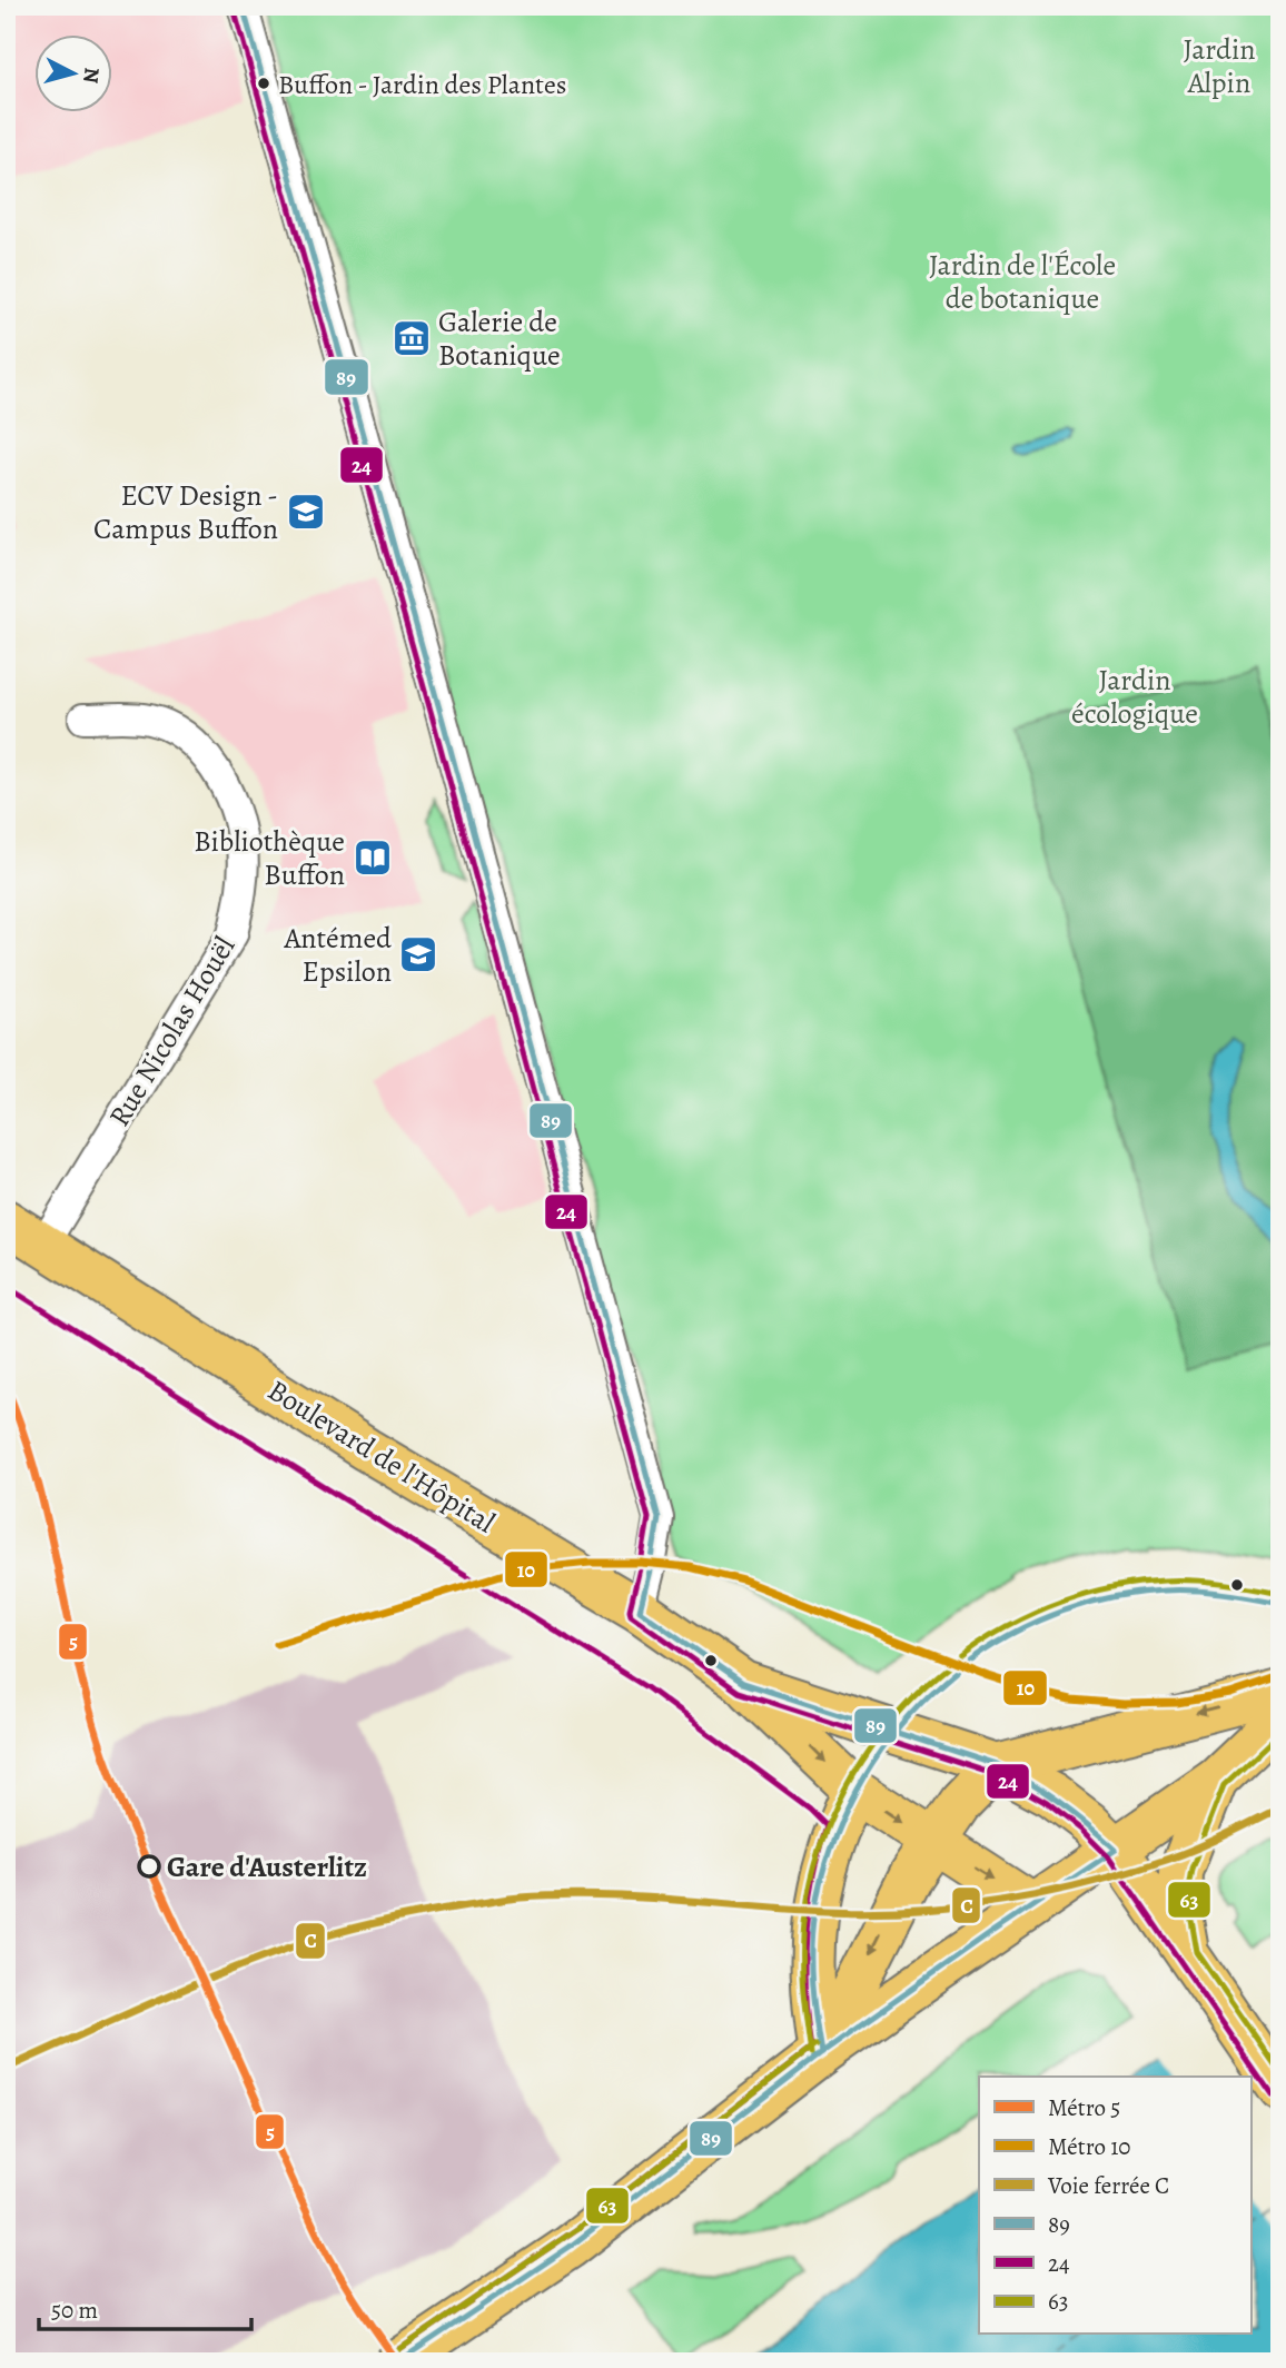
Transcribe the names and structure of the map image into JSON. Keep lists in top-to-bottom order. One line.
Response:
{"streets":{"main road":["Boulevard de l'Hôpital"],"street":["Rue Nicolas Houël"]},"crossings":[["Rue Nicolas Houël","Boulevard de l'Hôpital"]],"parks":["Jardin Alpin","Jardin de l'École de botanique","Jardin écologique"],"places":{"other":["Buffon - Jardin des Plantes","Gare d'Austerlitz"],"museum":["Galerie de Botanique"],"school or university":["ECV Design - Campus Buffon","Antémed Epsilon"],"library":["Bibliothèque Buffon"]},"lines":["transit line 89","transit line 24","metro line 5","metro line 10","transit line 63","rail line C"],"legend":["Métro 5","Métro 10","Voie ferrée C","89","24","63"],"scale_bar":"50 m","north":"right"}
